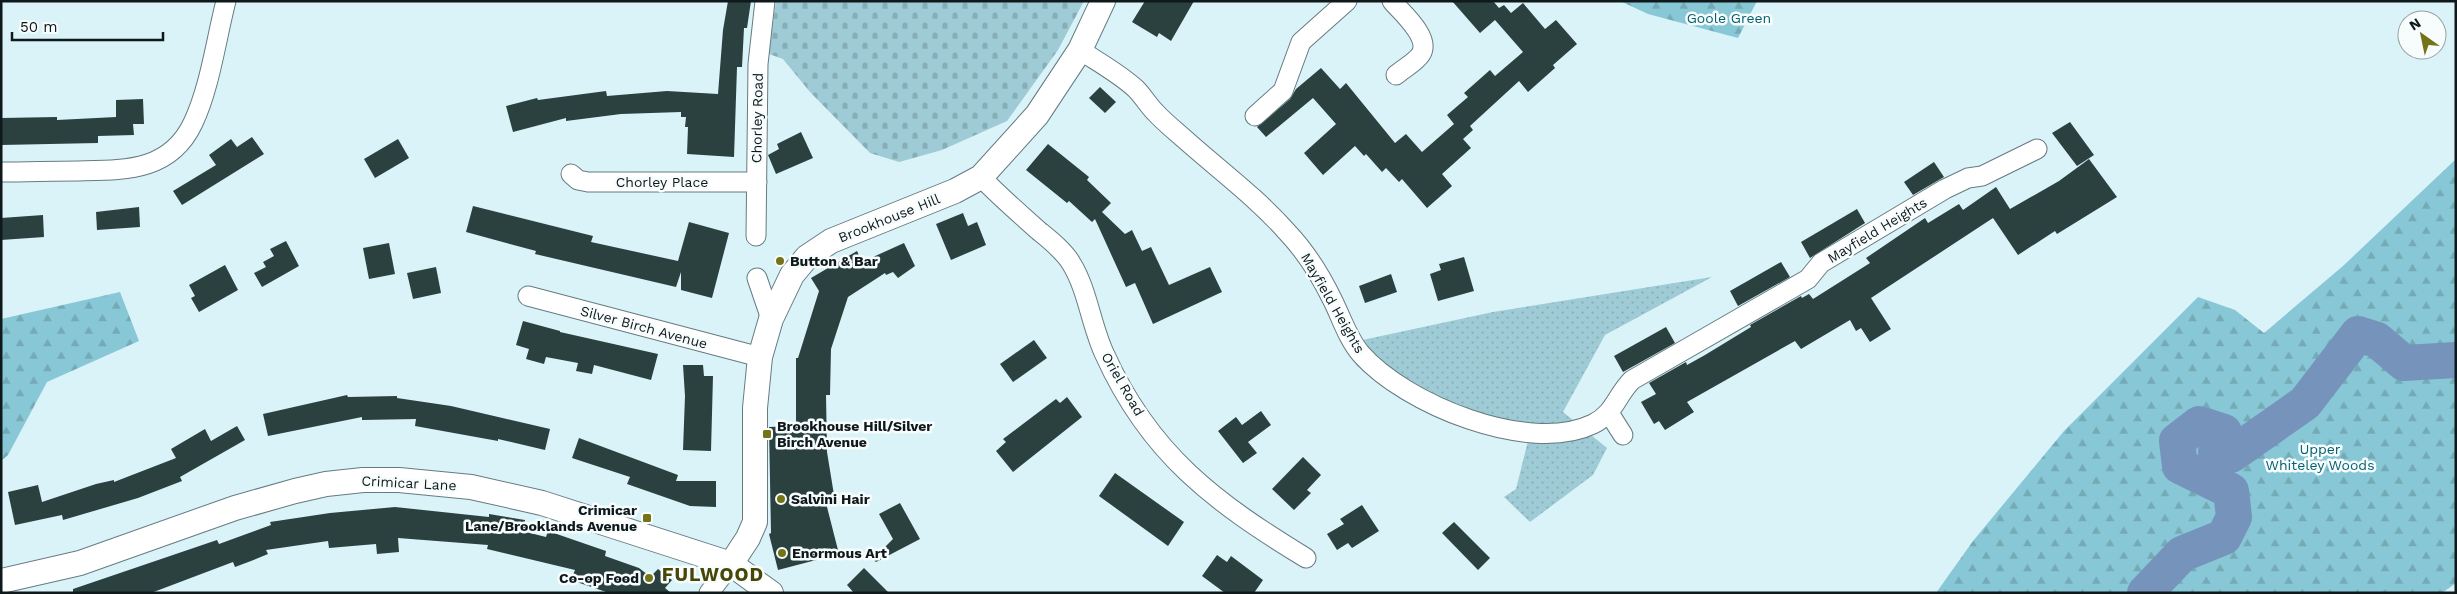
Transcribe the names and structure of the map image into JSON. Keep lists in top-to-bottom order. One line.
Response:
{"streets":{"street":["Chorley Road","Chorley Place","Brookhouse Hill","Mayfield Heights","Silver Birch Avenue","Oriel Road","Crimicar Lane"]},"crossings":[["Chorley Road","Chorley Place"],["Brookhouse Hill","Mayfield Heights"],["Brookhouse Hill","Silver Birch Avenue"],["Brookhouse Hill","Oriel Road"],["Brookhouse Hill","Crimicar Lane"]],"districts":["FULWOOD"],"parks":["Goole Green","Upper Whiteley Woods"],"places":{"other":["Button & Bar","Salvini Hair","Enormous Art","Co-op Food"],"transit":["Brookhouse Hill/Silver Birch Avenue","Crimicar Lane/Brooklands Avenue"]},"scale_bar":"50 m","north":"top left"}
